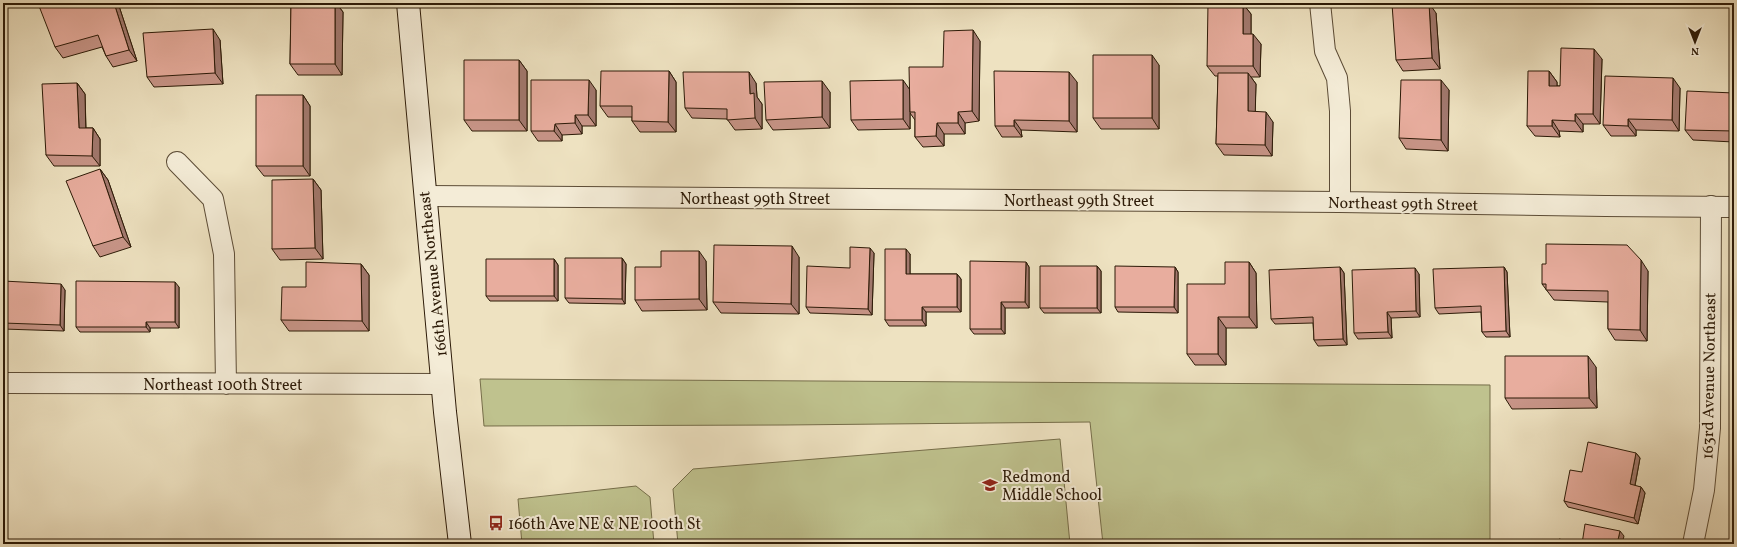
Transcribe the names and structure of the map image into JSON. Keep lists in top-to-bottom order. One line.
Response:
{"streets":{"street":["Northeast 99th Street","166th Avenue Northeast","163rd Avenue Northeast","Northeast 100th Street"]},"crossings":[["Northeast 99th Street","166th Avenue Northeast"],["Northeast 99th Street","163rd Avenue Northeast"],["166th Avenue Northeast","Northeast 100th Street"]],"places":{"school or university":["Redmond Middle School"],"bus stop":["166th Ave NE & NE 100th St"]},"north":"bottom"}
